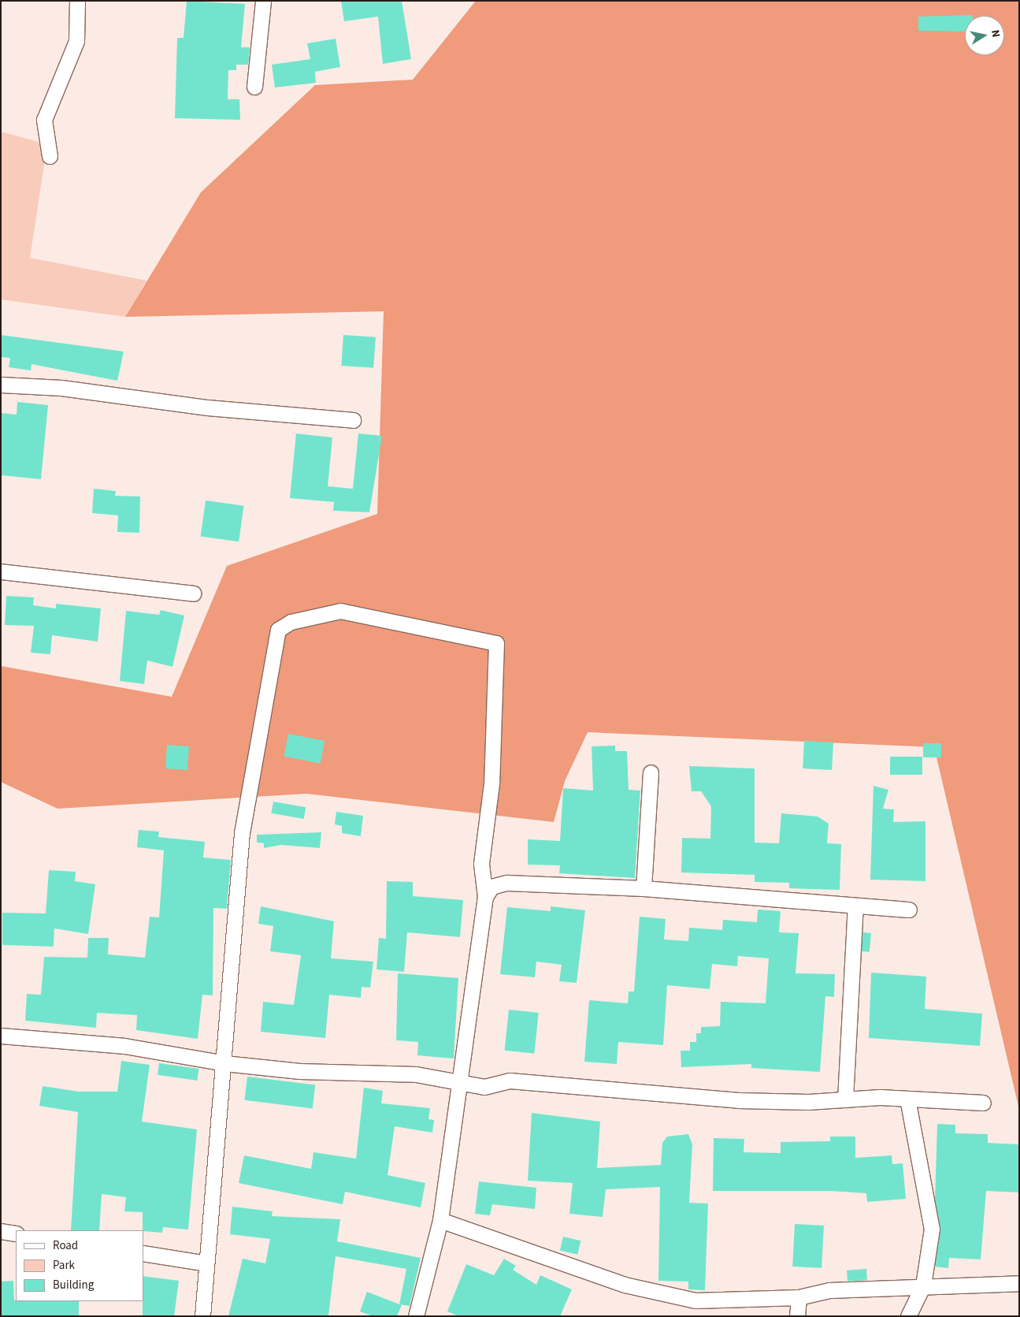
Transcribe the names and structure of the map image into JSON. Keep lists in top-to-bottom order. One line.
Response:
{"legend":["Road","Park","Building"],"north":"right"}
